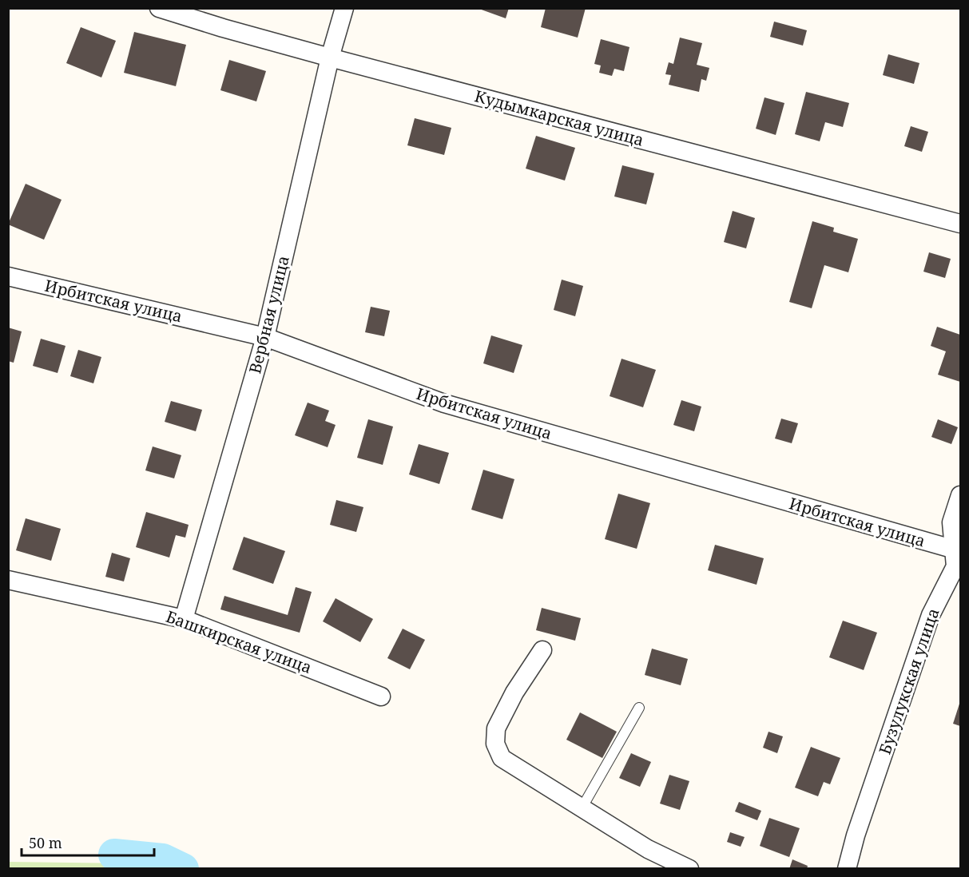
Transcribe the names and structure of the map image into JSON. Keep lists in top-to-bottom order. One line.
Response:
{"streets":{"street":["Кудымкарская улица","Ирбитская улица","Вербная улица","Башкирская улица","Бузулукская улица"]},"crossings":[["Кудымкарская улица","Вербная улица"],["Ирбитская улица","Вербная улица"],["Ирбитская улица","Бузулукская улица"],["Вербная улица","Башкирская улица"]],"scale_bar":"50 m"}
